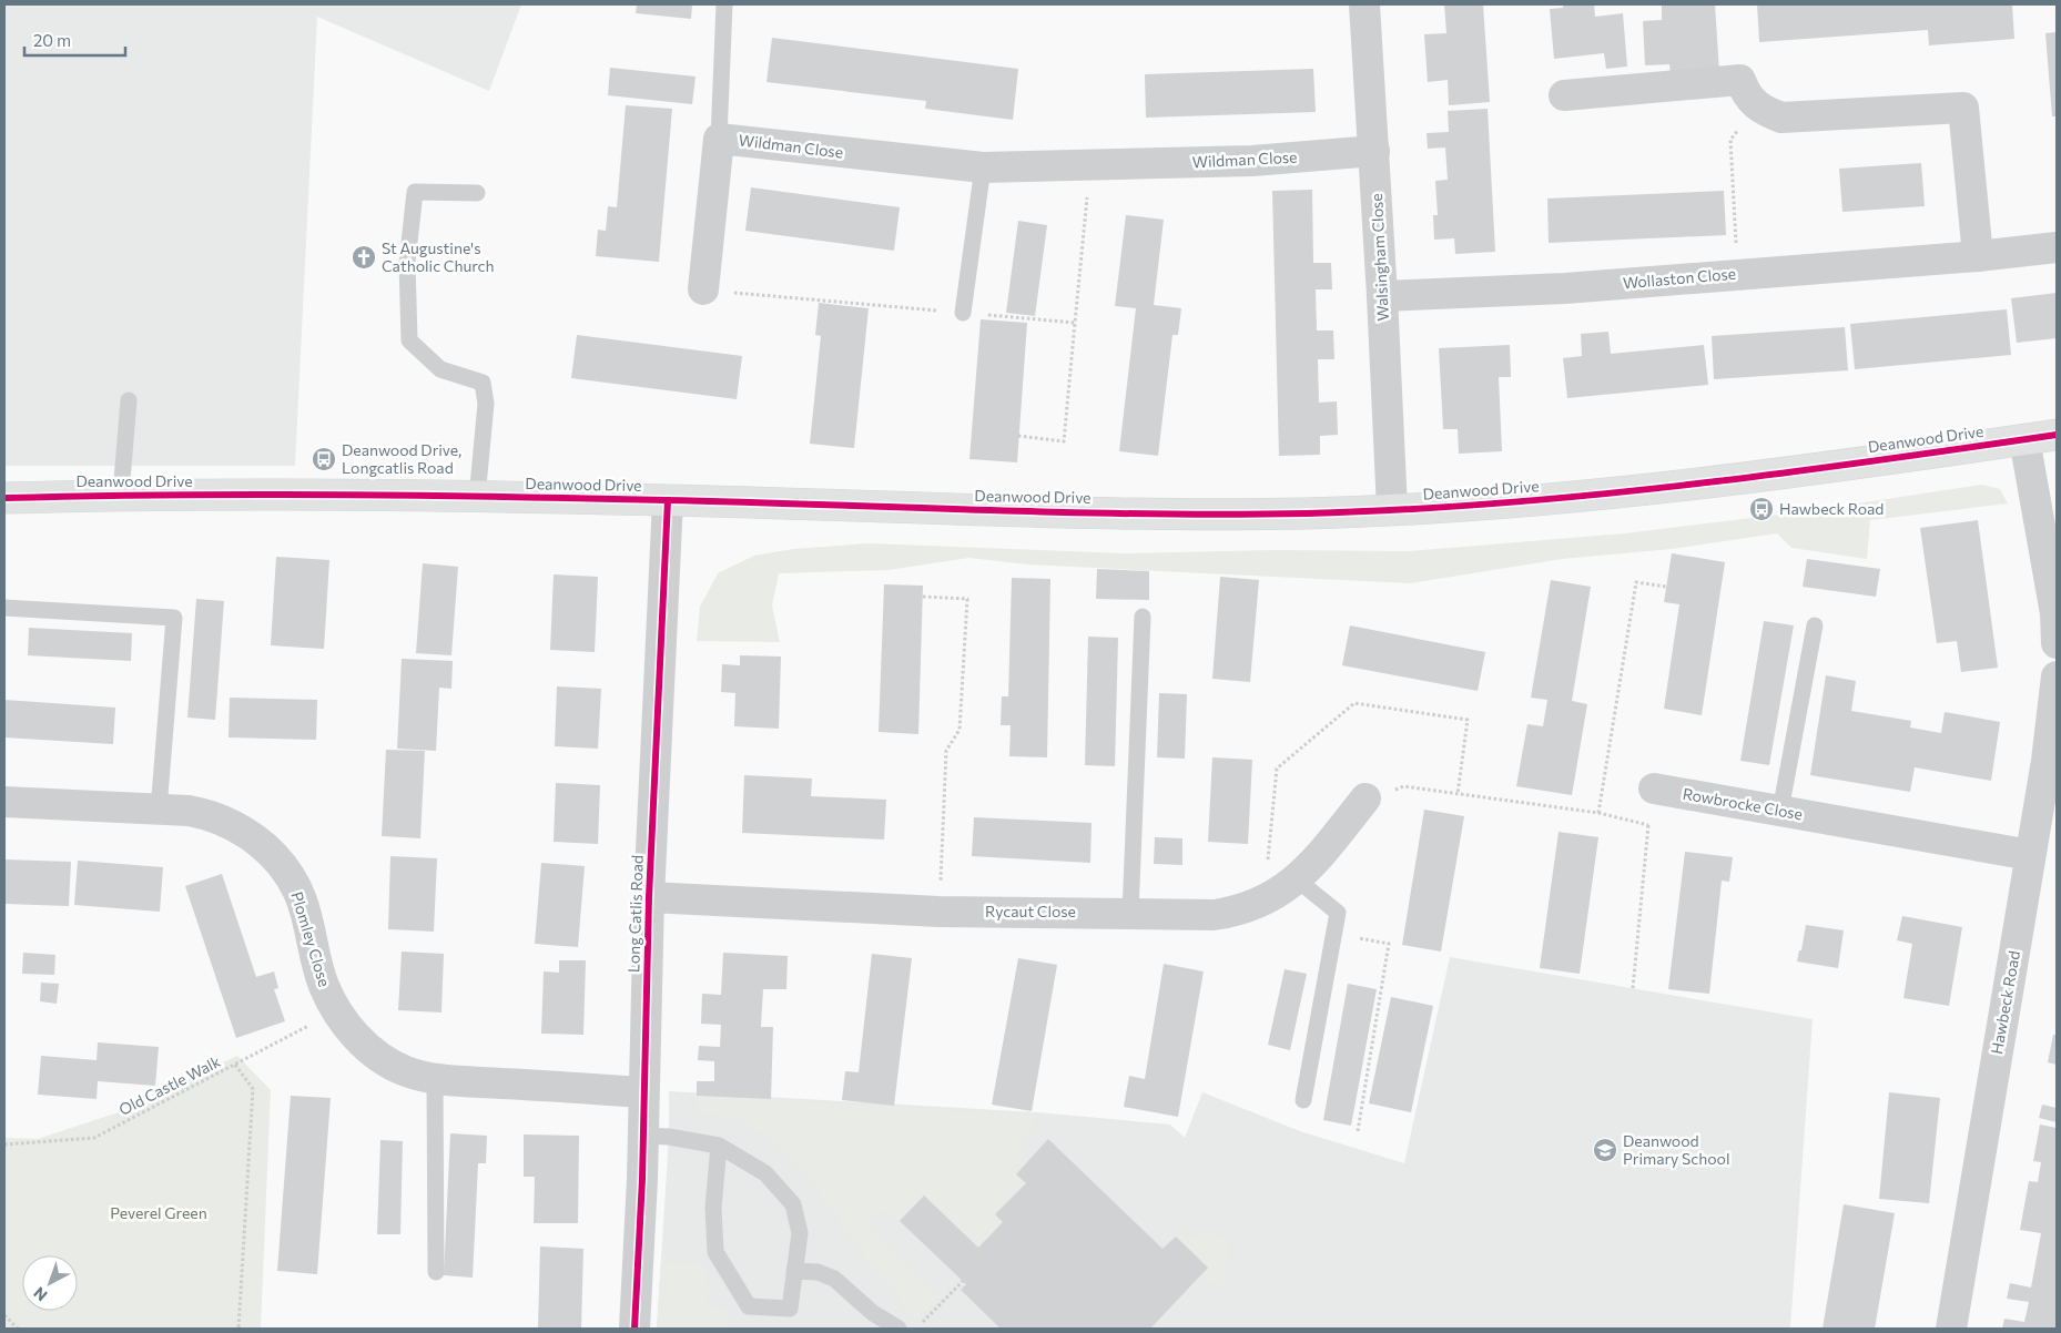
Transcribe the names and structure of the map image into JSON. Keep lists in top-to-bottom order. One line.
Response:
{"streets":{"street":["Wildman Close","Walsingham Close","Wollaston Close","Deanwood Drive","Rowbrocke Close","Rycaut Close","Long Catlis Road","Plomley Close","Hawbeck Road"],"path":["Old Castle Walk"]},"crossings":[["Wildman Close","Walsingham Close"],["Walsingham Close","Wollaston Close"],["Walsingham Close","Deanwood Drive"],["Deanwood Drive","Long Catlis Road"],["Rowbrocke Close","Hawbeck Road"],["Rycaut Close","Long Catlis Road"],["Long Catlis Road","Plomley Close"],["Plomley Close","Old Castle Walk"]],"parks":["Peverel Green"],"places":{"church":["St Augustine's Catholic Church"],"bus stop":["Deanwood Drive, Longcatlis Road","Hawbeck Road"],"school or university":["Deanwood Primary School"]},"scale_bar":"20 m","north":"bottom left"}
